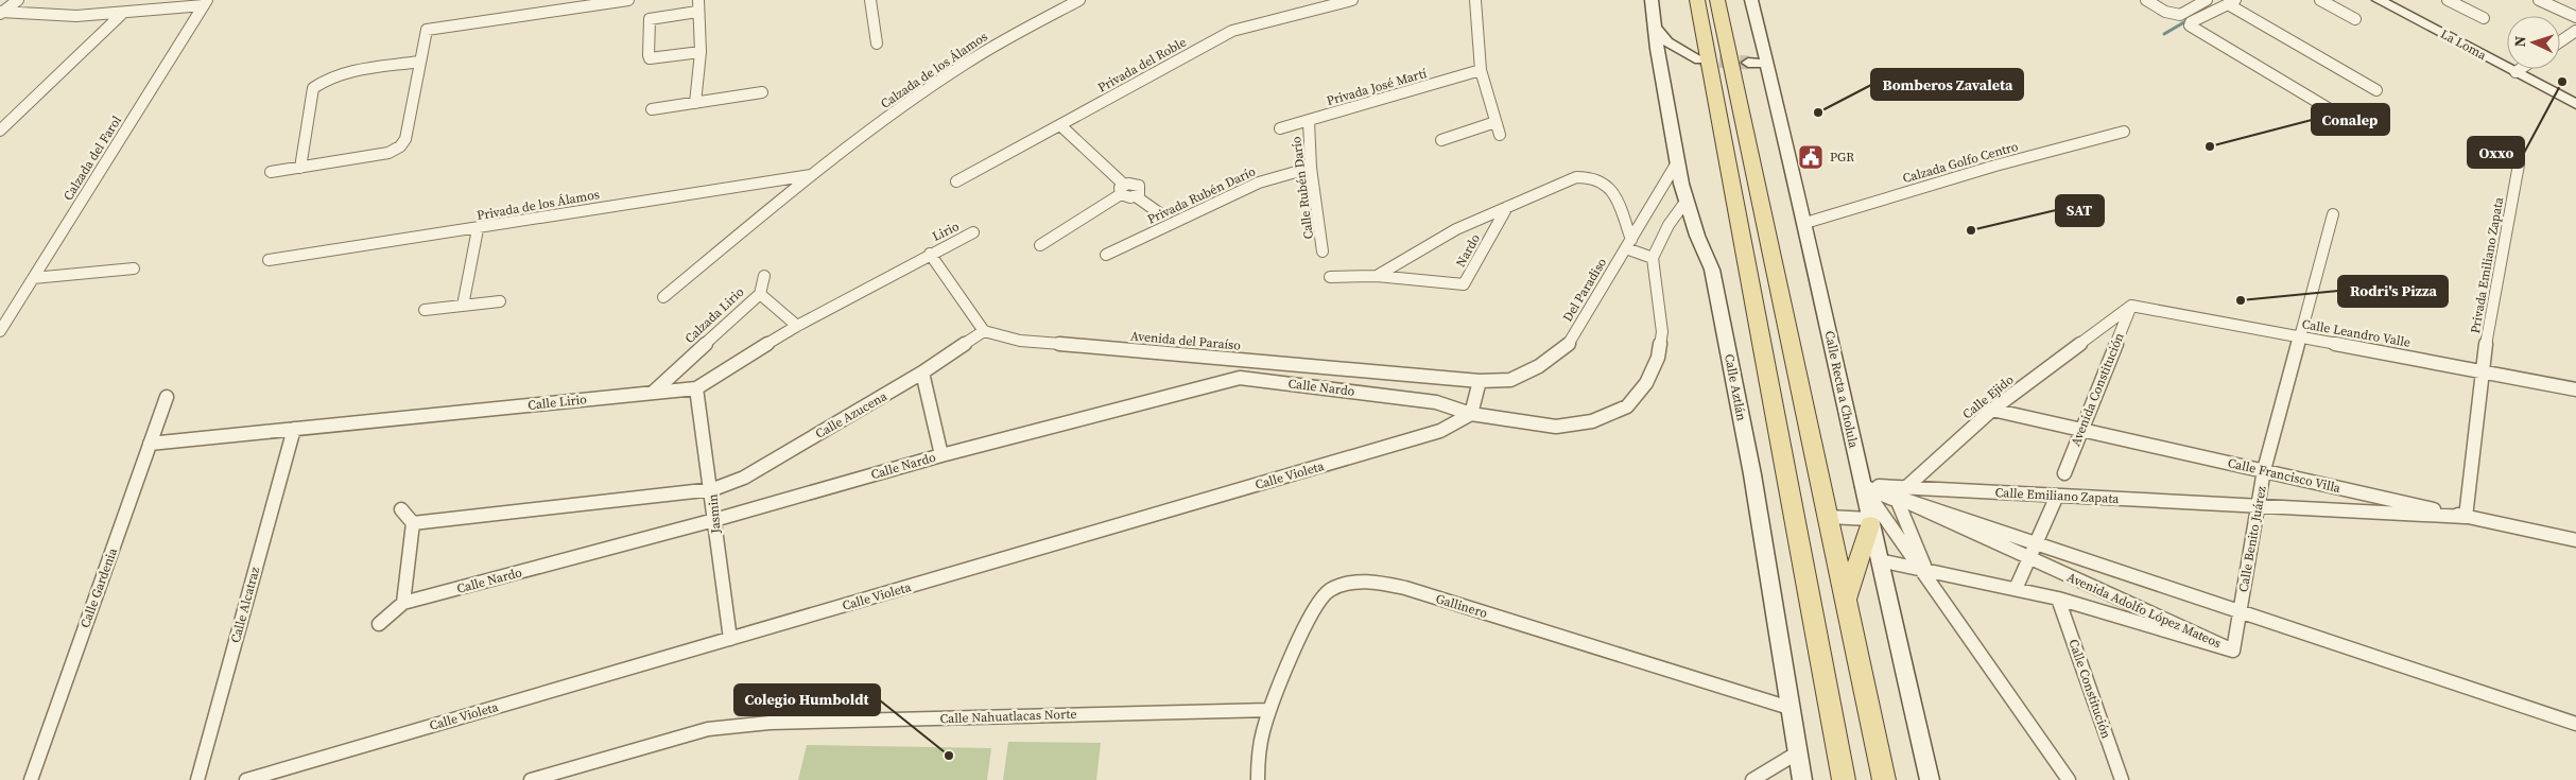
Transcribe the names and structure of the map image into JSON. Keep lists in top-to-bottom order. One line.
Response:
{"streets":{"main road":["La Loma","Calle Aztlán","Calle Recta a Cholula"],"street":["Privada del Roble","Calzada de los Álamos","Privada José Martí","Calzada del Farol","Calzada Golfo Centro","Calle Rubén Darío","Privada Rubén Darío","Privada de los Álamos","Lirio","Nardo","Privada Emiliano Zapata","Del Paradiso","Calzada Lirio","Calle Leandro Valle","Avenida del Paraíso","Calle Nardo","Avenida Constitución","Calle Ejido","Calle Lirio","Calle Azucena","Calle Violeta","Calle Francisco Villa","Calle Emiliano Zapata","Jasmin","Calle Benito Juárez","Calle Gardenia","Calle Alcatraz","Gallinero","Avenida Adolfo López Mateos","Calle Constitución","Calle Nahuatlacas Norte"]},"crossings":[["Calzada de los Álamos","Privada de los Álamos"],["Privada José Martí","Calle Rubén Darío"],["Calzada Golfo Centro","Calle Recta a Cholula"],["Calle Rubén Darío","Privada Rubén Darío"],["Lirio","Calle Lirio"],["Nardo","Del Paradiso"],["Privada Emiliano Zapata","Calle Leandro Valle"],["Del Paradiso","Avenida del Paraíso"],["Del Paradiso","Calle Aztlán"],["Calzada Lirio","Calle Lirio"],["Calle Leandro Valle","Avenida Constitución"],["Calle Leandro Valle","Calle Ejido"],["Calle Leandro Valle","Calle Benito Juárez"],["Avenida del Paraíso","Calle Azucena"],["Calle Nardo","Calle Violeta"],["Calle Nardo","Jasmin"],["Calle Aztlán","Gallinero"],["Calle Recta a Cholula","Calle Ejido"],["Calle Recta a Cholula","Calle Emiliano Zapata"],["Calle Recta a Cholula","Avenida Adolfo López Mateos"],["Avenida Constitución","Calle Ejido"],["Avenida Constitución","Calle Francisco Villa"],["Calle Ejido","Calle Francisco Villa"],["Calle Ejido","Calle Emiliano Zapata"],["Calle Ejido","Avenida Adolfo López Mateos"],["Calle Lirio","Jasmin"],["Calle Lirio","Calle Gardenia"],["Calle Lirio","Calle Alcatraz"],["Calle Azucena","Jasmin"],["Calle Violeta","Jasmin"],["Calle Francisco Villa","Calle Emiliano Zapata"],["Calle Francisco Villa","Calle Benito Juárez"],["Calle Emiliano Zapata","Calle Benito Juárez"],["Calle Emiliano Zapata","Avenida Adolfo López Mateos"],["Calle Benito Juárez","Avenida Adolfo López Mateos"],["Gallinero","Calle Nahuatlacas Norte"],["Avenida Adolfo López Mateos","Calle Constitución"]],"places":{"other":["Oxxo","Bomberos Zavaleta","Conalep","SAT","Rodri's Pizza","Colegio Humboldt"],"public building":["PGR"]},"north":"left"}
